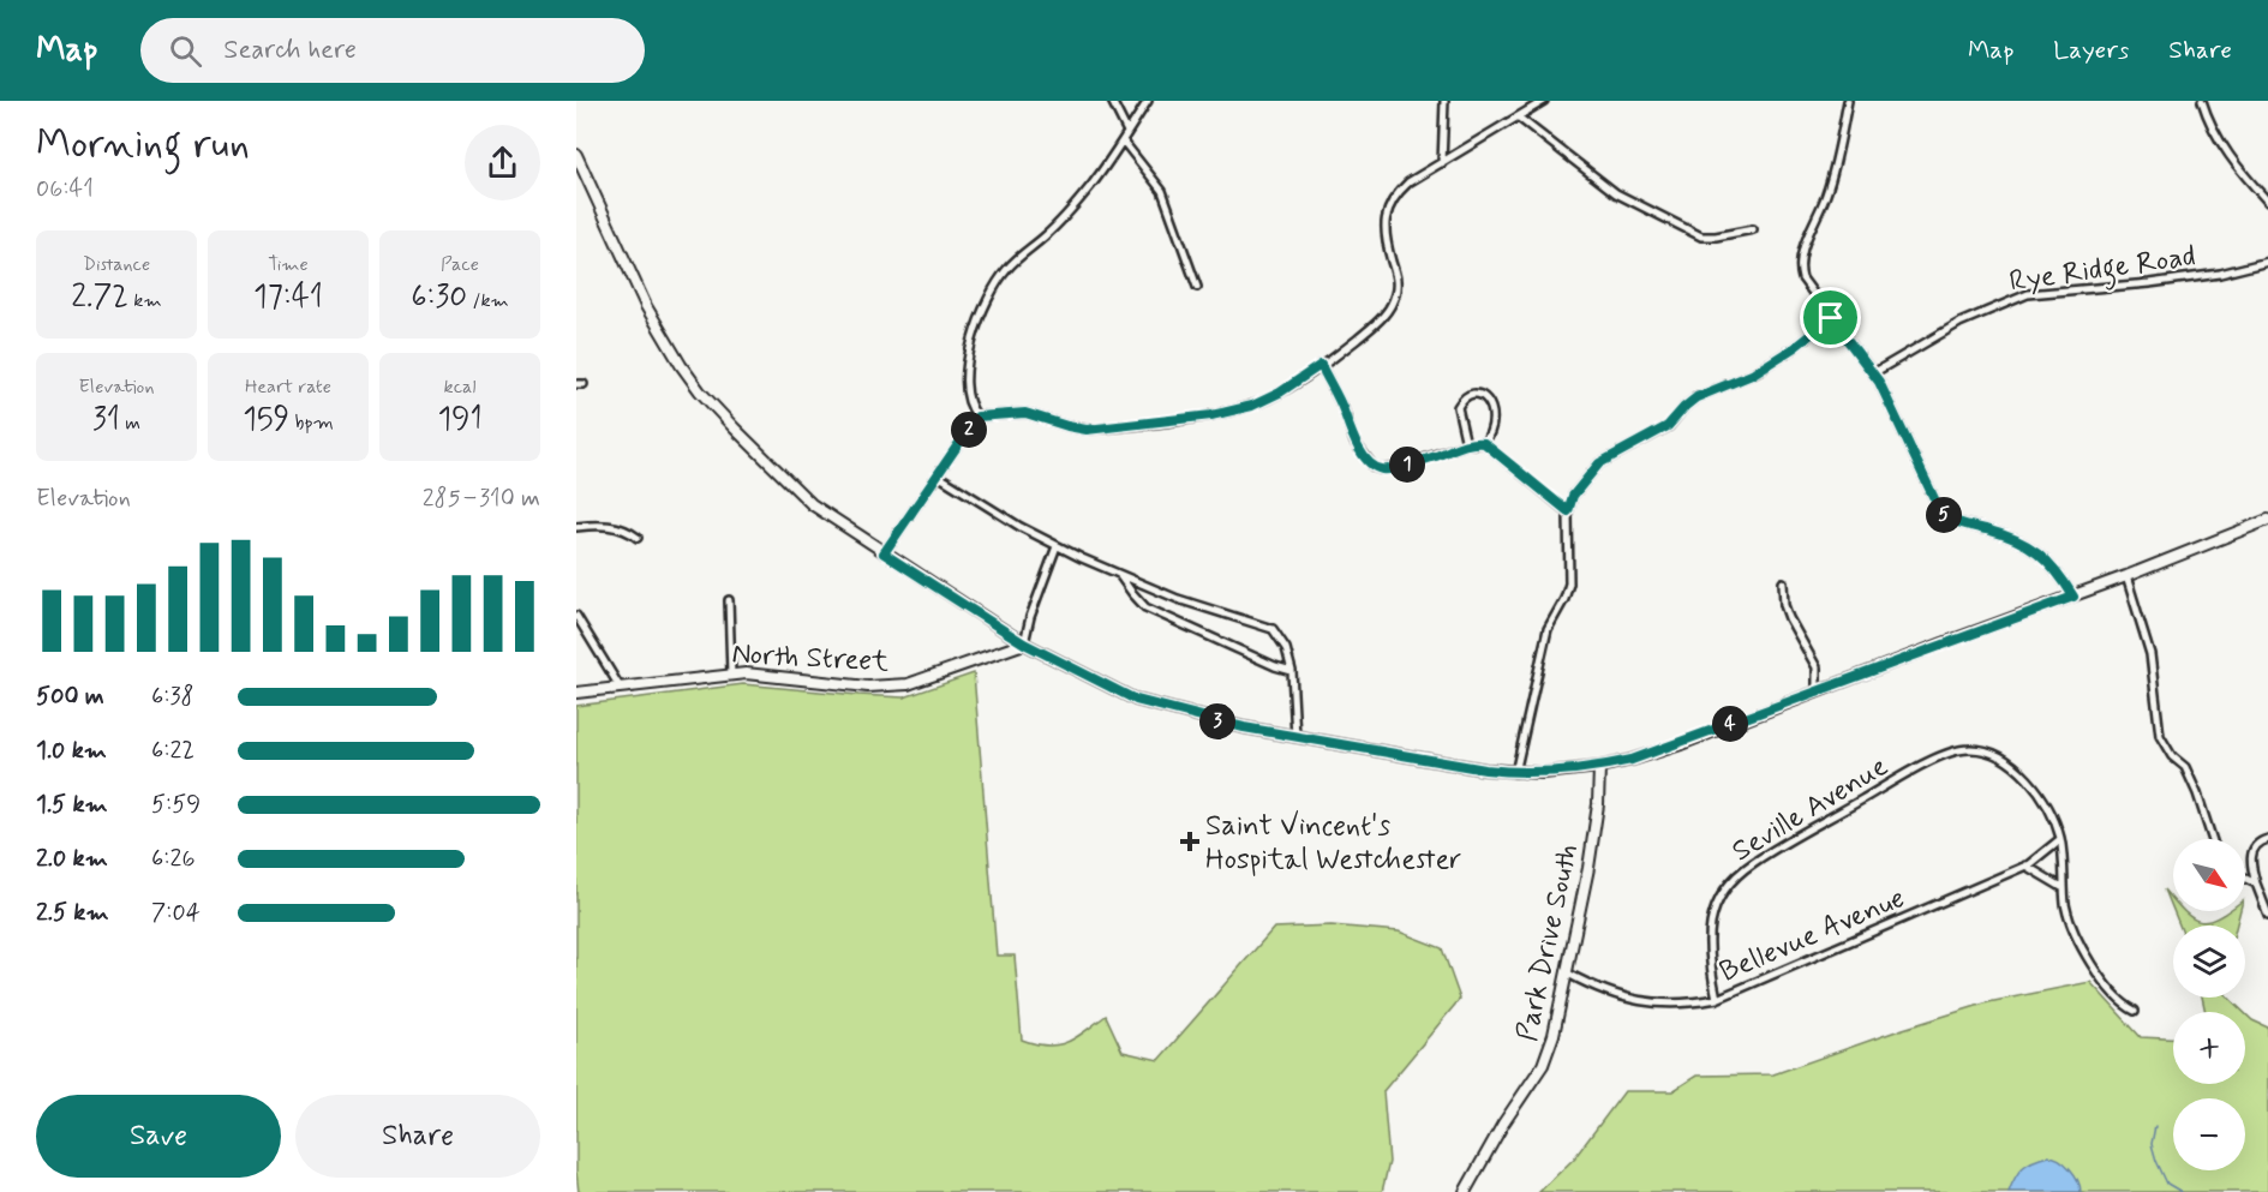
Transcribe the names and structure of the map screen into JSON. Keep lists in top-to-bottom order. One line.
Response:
{"streets":{"main road":["North Street","Park Drive South"],"street":["Rye Ridge Road","Seville Avenue","Bellevue Avenue"]},"crossings":[["Seville Avenue","Bellevue Avenue"],["Bellevue Avenue","Park Drive South"]],"places":{"health":["Saint Vincent's Hospital Westchester"]},"north":"bottom right","page":{"header":"Map","search":"Search here","nav":["Map","Layers","Share"],"heading":["Morning run","06:41"],"stats":[["Distance","2.72 km"],["Time","17:41"],["Pace","6:30 /km"],["Elevation","31 m"],["Heart rate","159 bpm"],["kcal","191"]],"pins":["2","1","5","3","4"],"chart":["Elevation","285–310 m"],"list":[{"name":"500 m","note":"6:38"},{"name":"1.0 km","note":"6:22"},{"name":"1.5 km","note":"5:59"},{"name":"2.0 km","note":"6:26"},{"name":"2.5 km","note":"7:04"}],"map_buttons":["+","−"],"buttons":["Save","Share"]}}
